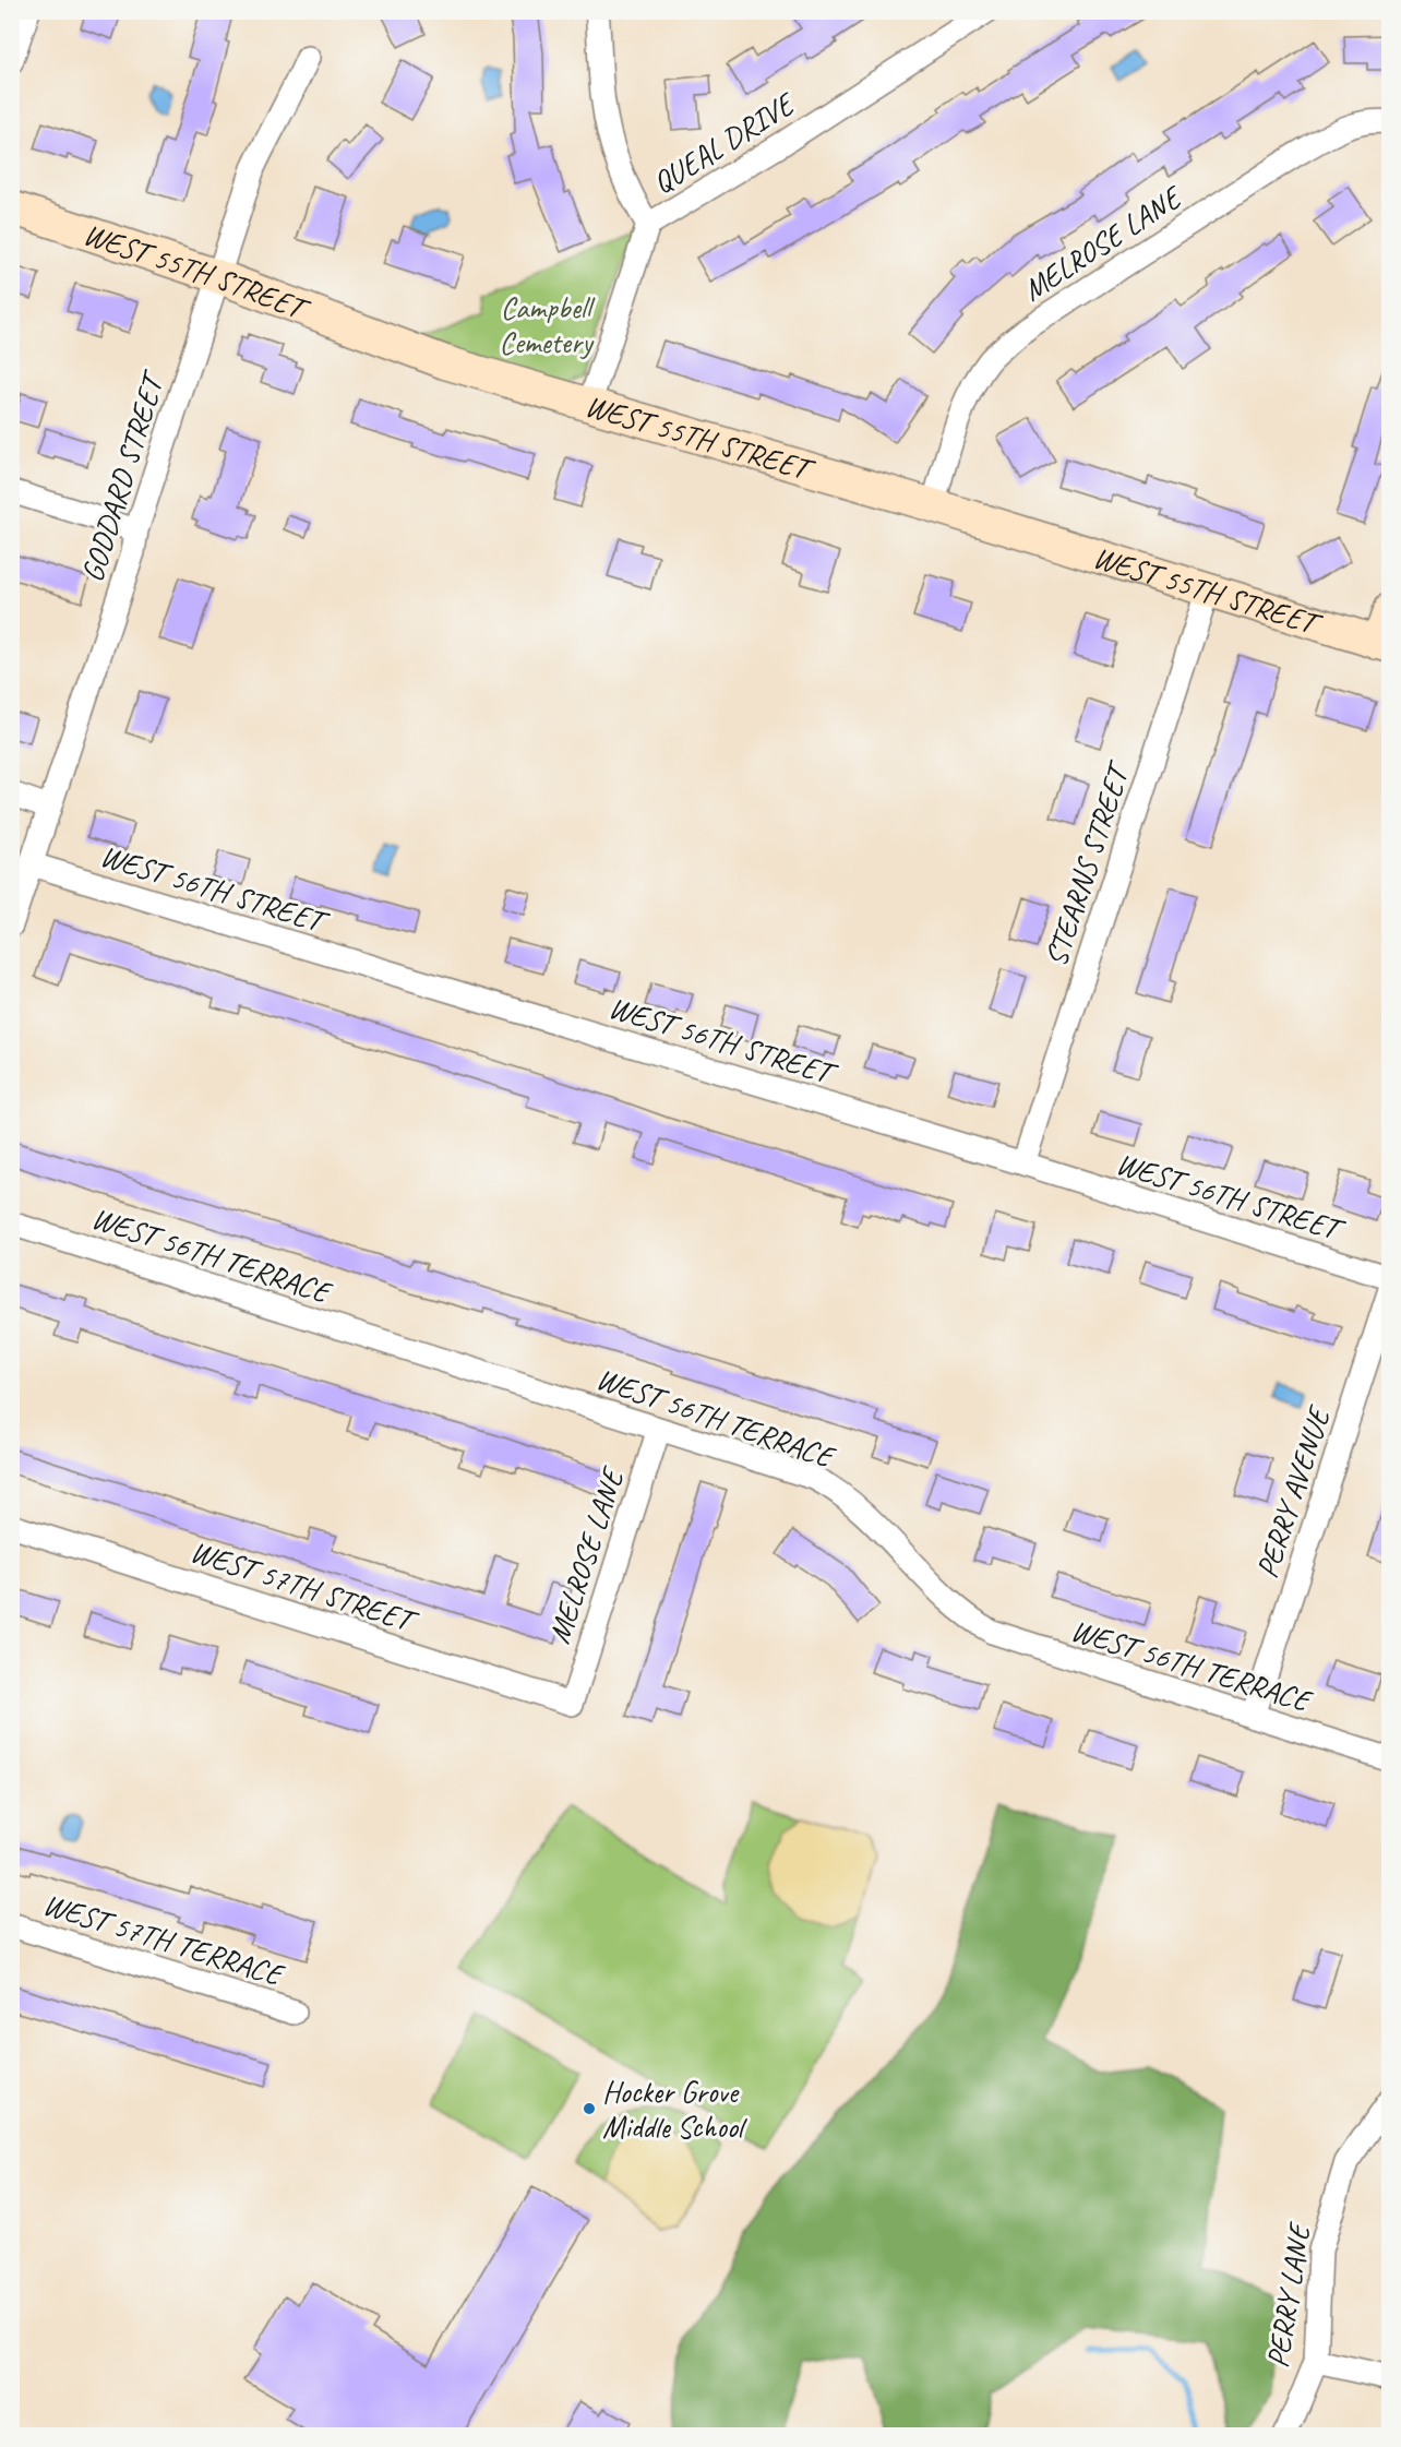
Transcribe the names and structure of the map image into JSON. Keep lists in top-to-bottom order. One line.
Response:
{"streets":{"street":["QUEAL DRIVE","MELROSE LANE","WEST 55TH STREET","GODDARD STREET","STEARNS STREET","WEST 56TH STREET","WEST 56TH TERRACE","PERRY AVENUE","WEST 57TH STREET","WEST 57TH TERRACE","PERRY LANE"]},"crossings":[["QUEAL DRIVE","WEST 55TH STREET"],["MELROSE LANE","WEST 55TH STREET"],["MELROSE LANE","WEST 56TH TERRACE"],["MELROSE LANE","WEST 57TH STREET"],["WEST 55TH STREET","GODDARD STREET"],["WEST 55TH STREET","STEARNS STREET"],["GODDARD STREET","WEST 56TH STREET"],["STEARNS STREET","WEST 56TH STREET"],["WEST 56TH TERRACE","PERRY AVENUE"]],"parks":["Campbell Cemetery"],"places":["Hocker Grove Middle School"]}
